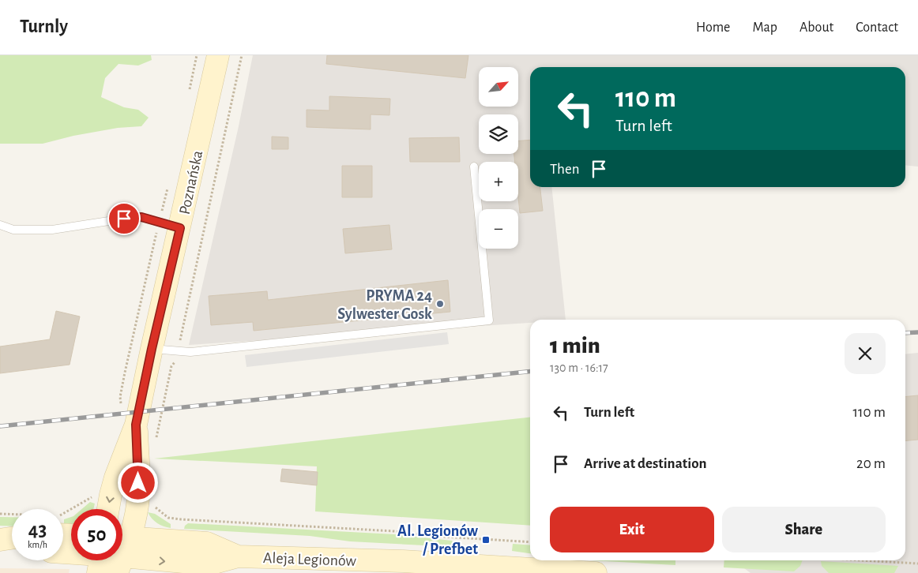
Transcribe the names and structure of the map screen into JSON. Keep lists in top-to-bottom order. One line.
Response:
{"streets":{"main road":["Poznańska","Aleja Legionów"]},"places":{"other":["PRYMA 24 Sylwester Gosk"],"transit":["Al. Legionów / Prefbet"]},"north":"top right","page":{"header":"Turnly","nav":["Home","Map","About","Contact"],"map_buttons":["+","−"],"turn":["110 m","Turn left"],"then":"Then","heading":["1 min","130 m · 16:17"],"list":[{"name":"Turn left","value":"110 m"},{"name":"Arrive at destination","value":"20 m"}],"buttons":["Exit","Share"],"speed":"43 km/h","limit":"50"}}
